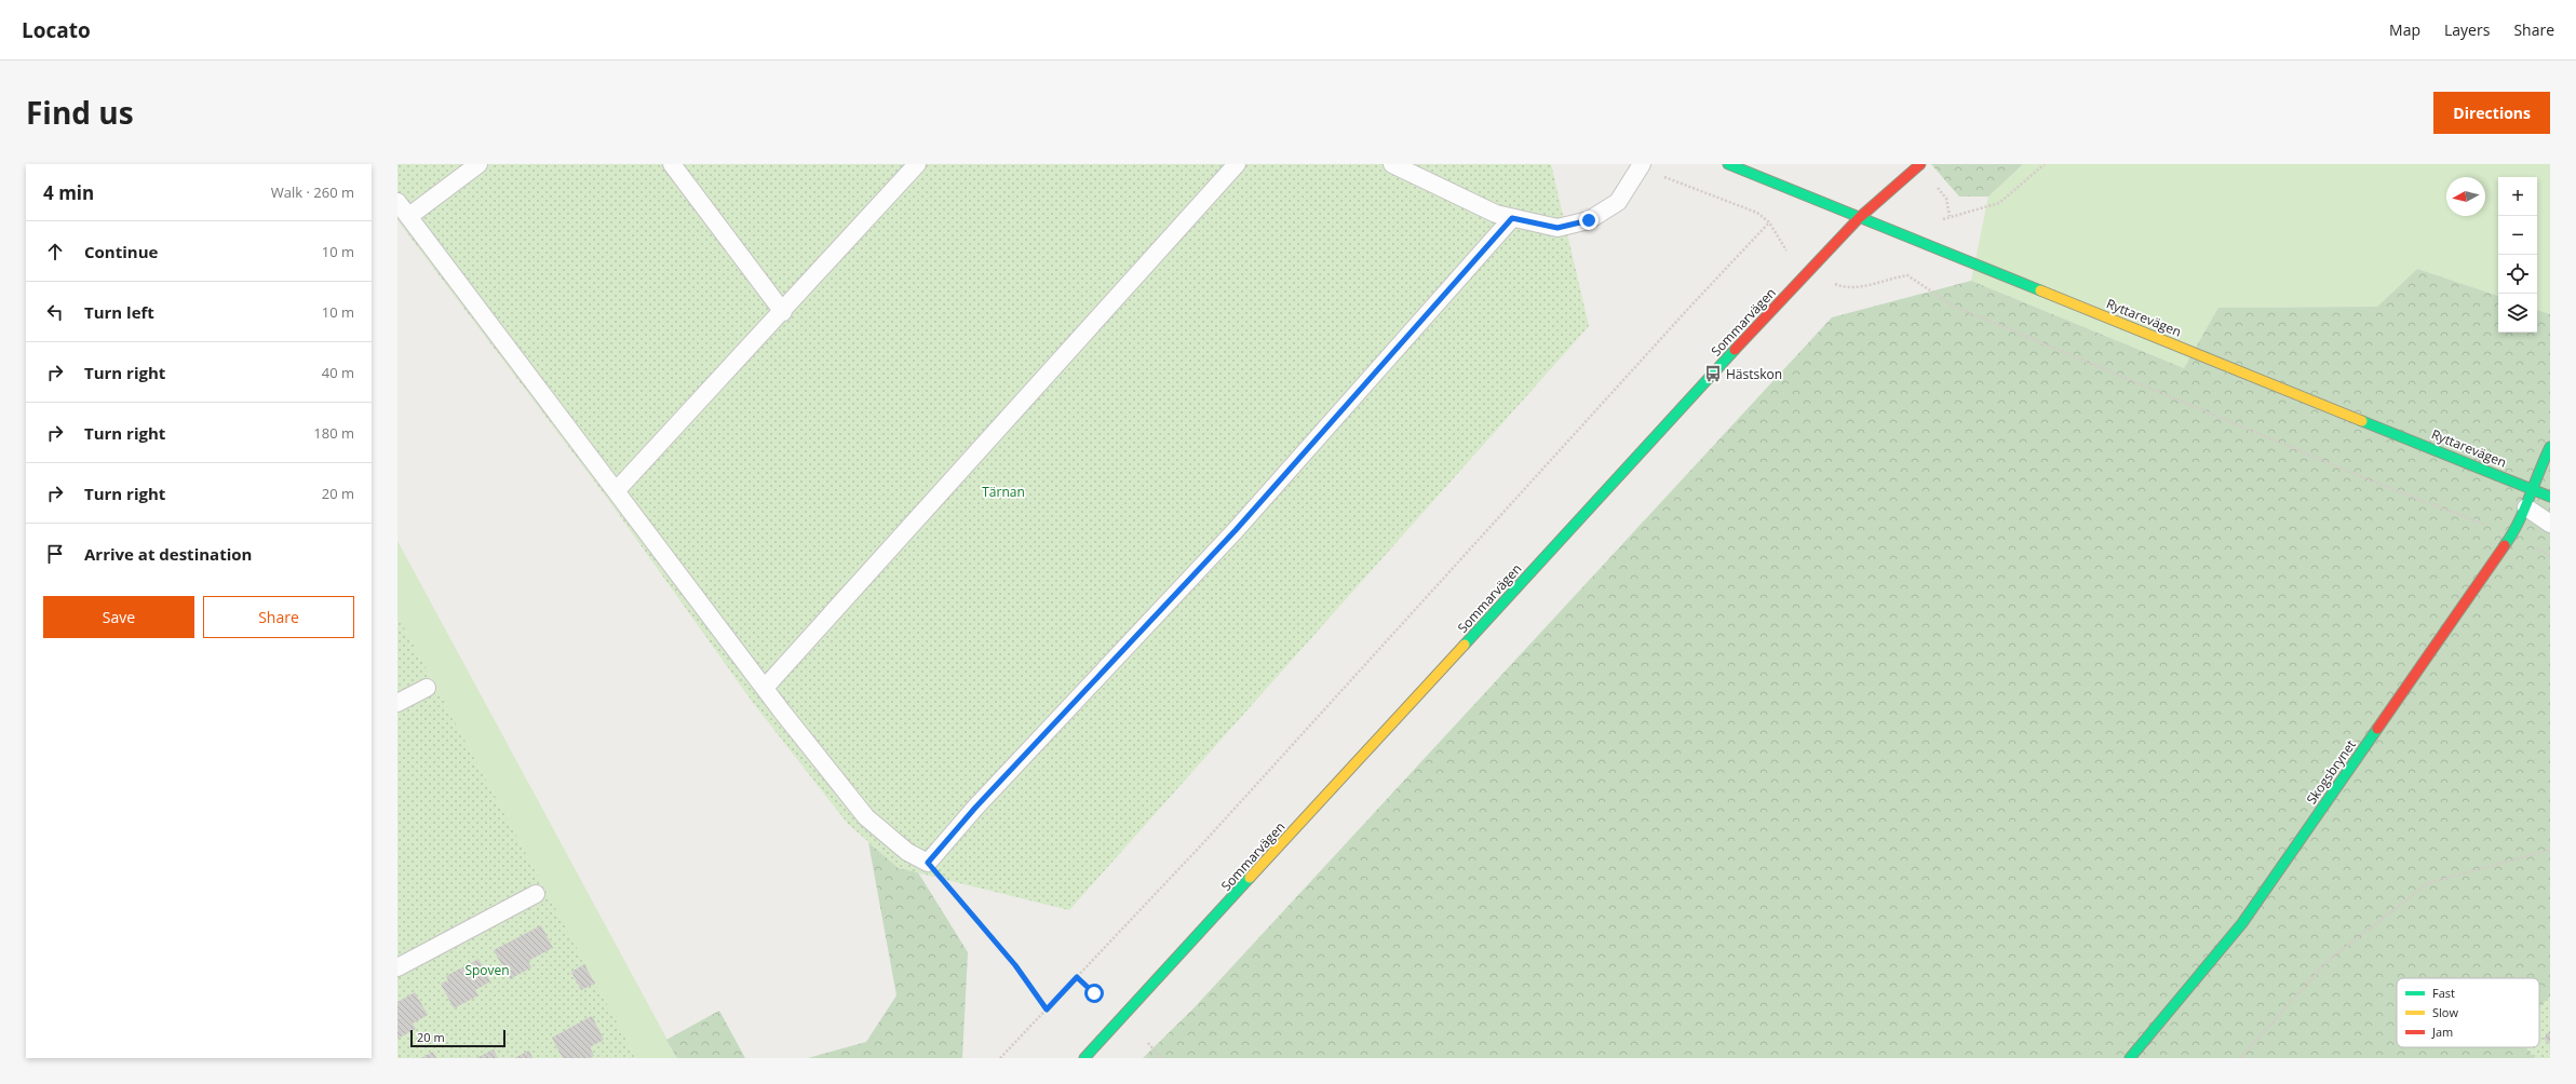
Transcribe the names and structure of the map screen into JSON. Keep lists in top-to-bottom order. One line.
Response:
{"streets":{"street":["Ryttarevägen","Sommarvägen","Skogsbrynet"]},"crossings":[["Ryttarevägen","Sommarvägen"],["Ryttarevägen","Skogsbrynet"]],"parks":["Tärnan","Spoven"],"places":{"bus stop":["Hästskon"]},"legend":["Fast","Slow","Jam"],"scale_bar":"20 m","north":"left","page":{"header":"Locato","nav":["Map","Layers","Share"],"title":"Find us","buttons":["Directions",["Save","Share"]],"heading":["4 min","Walk · 260 m"],"map_buttons":["+","−"],"list":[["Continue","10 m"],["Turn left","10 m"],["Turn right","40 m"],["Turn right","180 m"],["Turn right","20 m"],"Arrive at destination"],"scale":"20 m"}}
